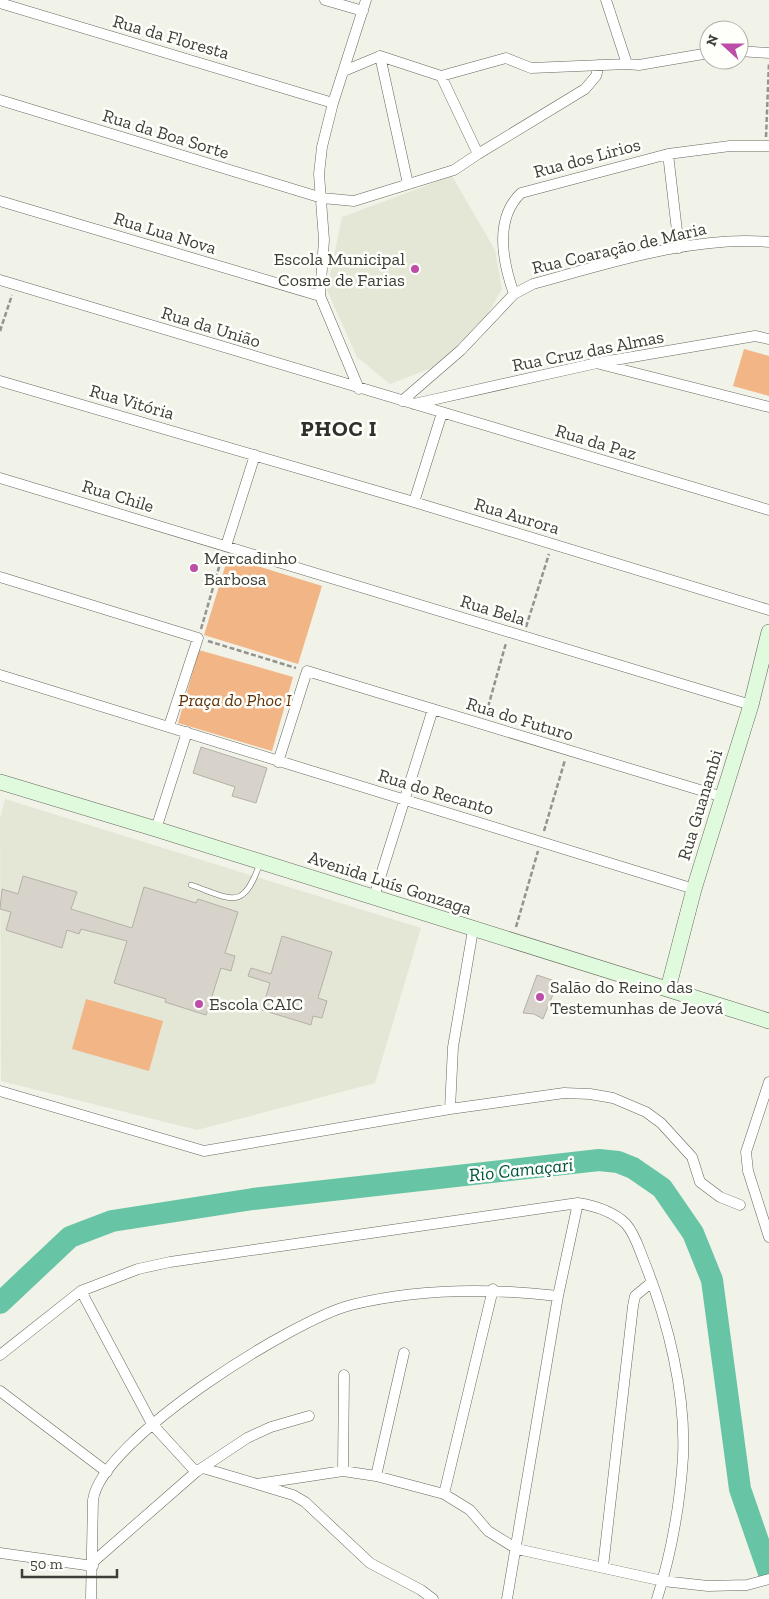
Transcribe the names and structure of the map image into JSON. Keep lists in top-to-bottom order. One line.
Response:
{"streets":{"street":["Rua da Floresta","Rua da Boa Sorte","Rua dos Lirios","Rua Lua Nova","Rua Coaração de Maria","Rua da União","Rua Cruz das Almas","Rua Vitória","Rua da Paz","Rua Chile","Rua Aurora","Rua Bela","Rua do Futuro","Rua do Recanto","Rua Guanambi","Avenida Luís Gonzaga"]},"crossings":[["Rua dos Lirios","Rua Coaração de Maria"],["Rua Coaração de Maria","Rua da União"],["Rua da União","Rua Cruz das Almas"],["Rua da União","Rua da Paz"],["Rua Cruz das Almas","Rua da Paz"],["Rua Vitória","Rua Aurora"],["Rua Chile","Rua Bela"],["Rua Bela","Rua Guanambi"],["Rua do Futuro","Rua Guanambi"],["Rua do Recanto","Rua Guanambi"],["Rua Guanambi","Avenida Luís Gonzaga"]],"districts":["PHOC I"],"water":["Rio Camaçari"],"parks":["Praça do Phoc I"],"places":["Escola Municipal Cosme de Farias","Mercadinho Barbosa","Salão do Reino das Testemunhas de Jeová","Escola CAIC"],"scale_bar":"50 m","north":"left"}
